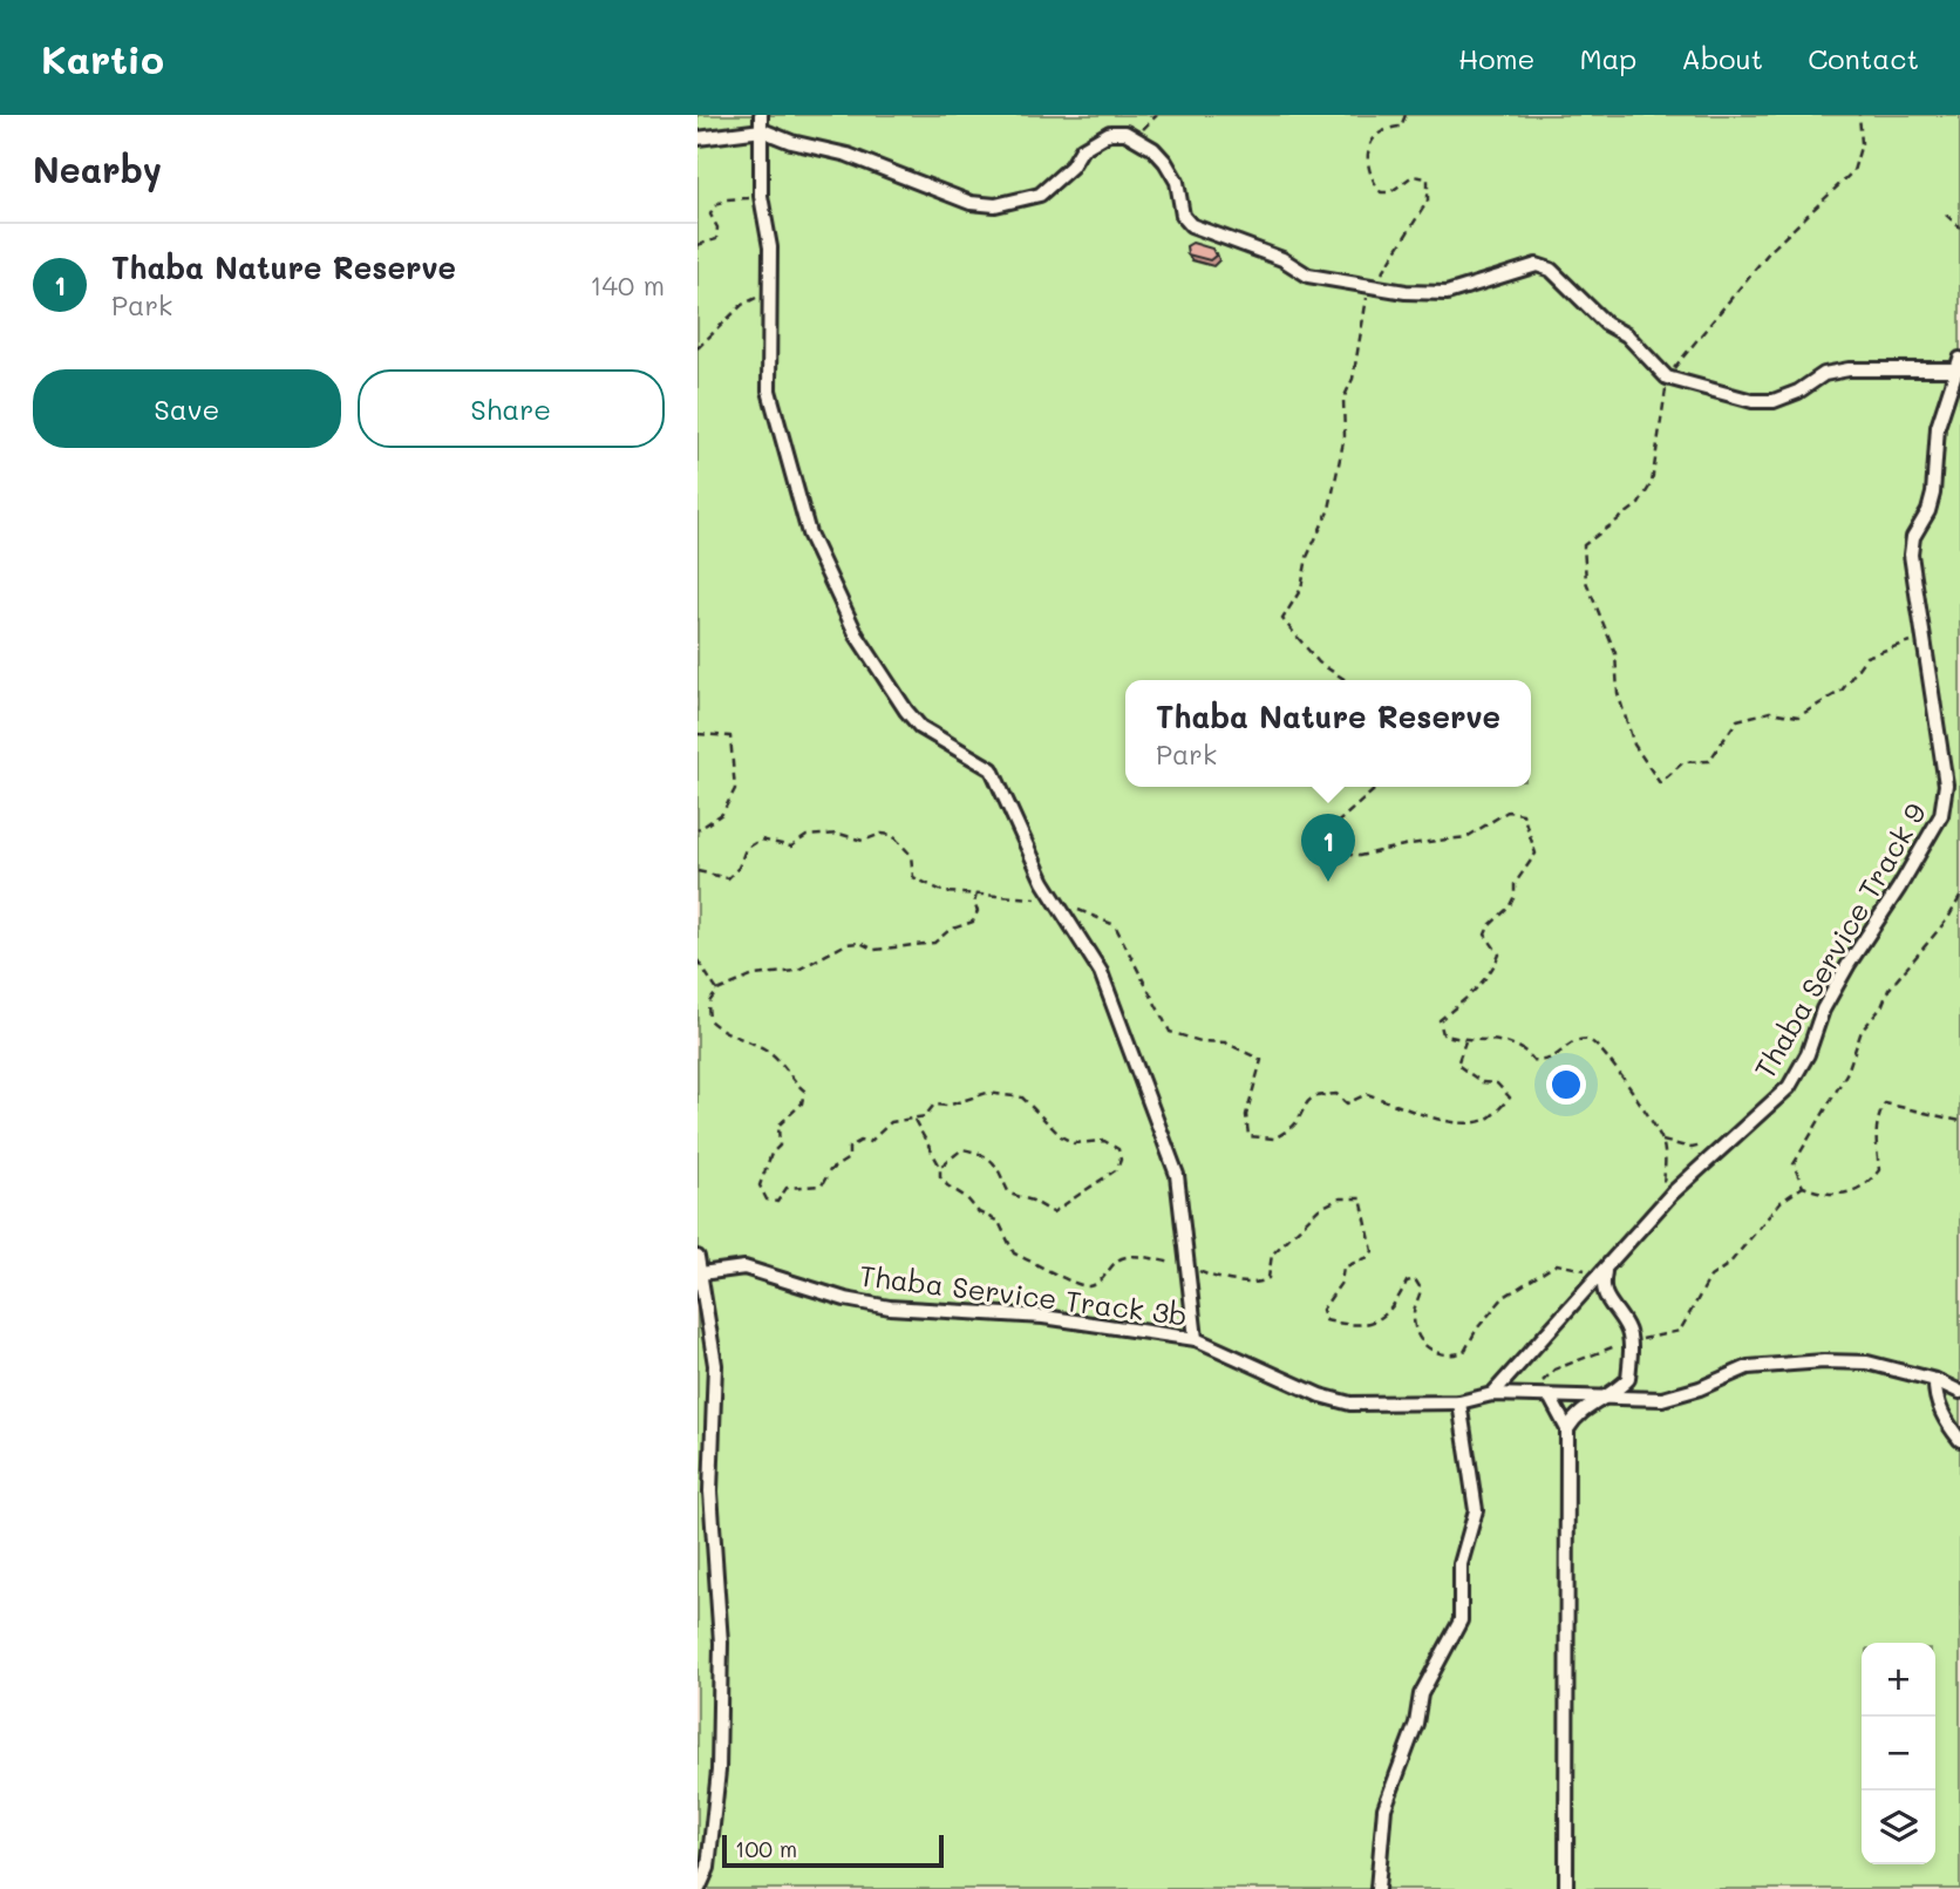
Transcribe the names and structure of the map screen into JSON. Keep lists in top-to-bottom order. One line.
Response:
{"streets":{"street":["Thaba Service Track 9","Thaba Service Track 3b"]},"crossings":[["Thaba Service Track 9","Thaba Service Track 3b"]],"scale_bar":"100 m","page":{"header":"Kartio","nav":["Home","Map","About","Contact"],"heading":"Nearby","list":[{"mark":"1","name":"Thaba Nature Reserve","note":"Park","value":"140 m"}],"buttons":["Save","Share"],"popup":["Thaba Nature Reserve","Park"],"pins":"1","map_buttons":["+","−"],"scale":"100 m"}}
